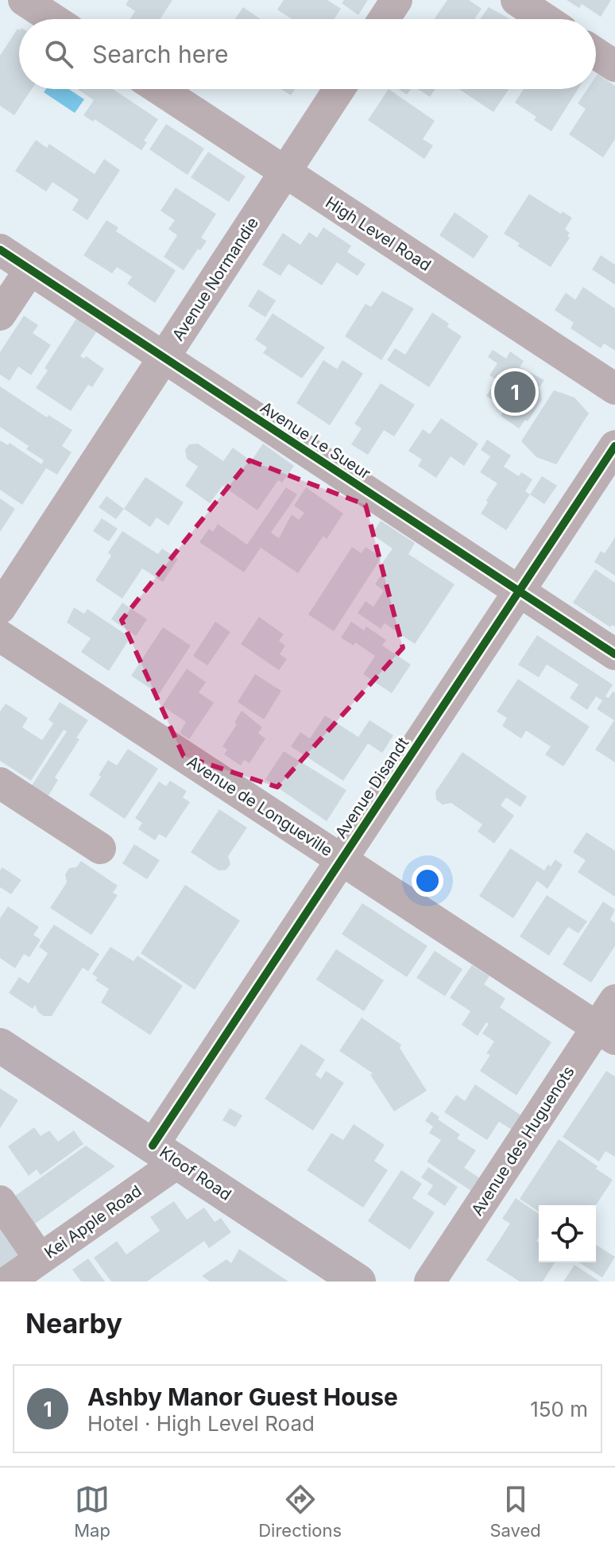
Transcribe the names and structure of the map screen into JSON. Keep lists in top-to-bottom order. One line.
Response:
{"streets":{"main road":["Kloof Road"],"street":["High Level Road","Avenue Normandie","Avenue Le Sueur","Avenue Disandt","Avenue de Longueville","Avenue des Huguenots","Kei Apple Road"]},"crossings":[["High Level Road","Avenue Normandie"],["Avenue Normandie","Avenue Le Sueur"],["Avenue Le Sueur","Avenue Disandt"],["Avenue Disandt","Avenue de Longueville"],["Avenue Disandt","Kloof Road"],["Avenue Disandt","Kei Apple Road"],["Avenue de Longueville","Avenue des Huguenots"],["Kloof Road","Kei Apple Road"]],"page":{"search":"Search here","pins":"1","heading":"Nearby","list":[{"mark":"1","name":"Ashby Manor Guest House","note":"Hotel · High Level Road","value":"150 m"}],"nav":["Map","Directions","Saved"]}}
